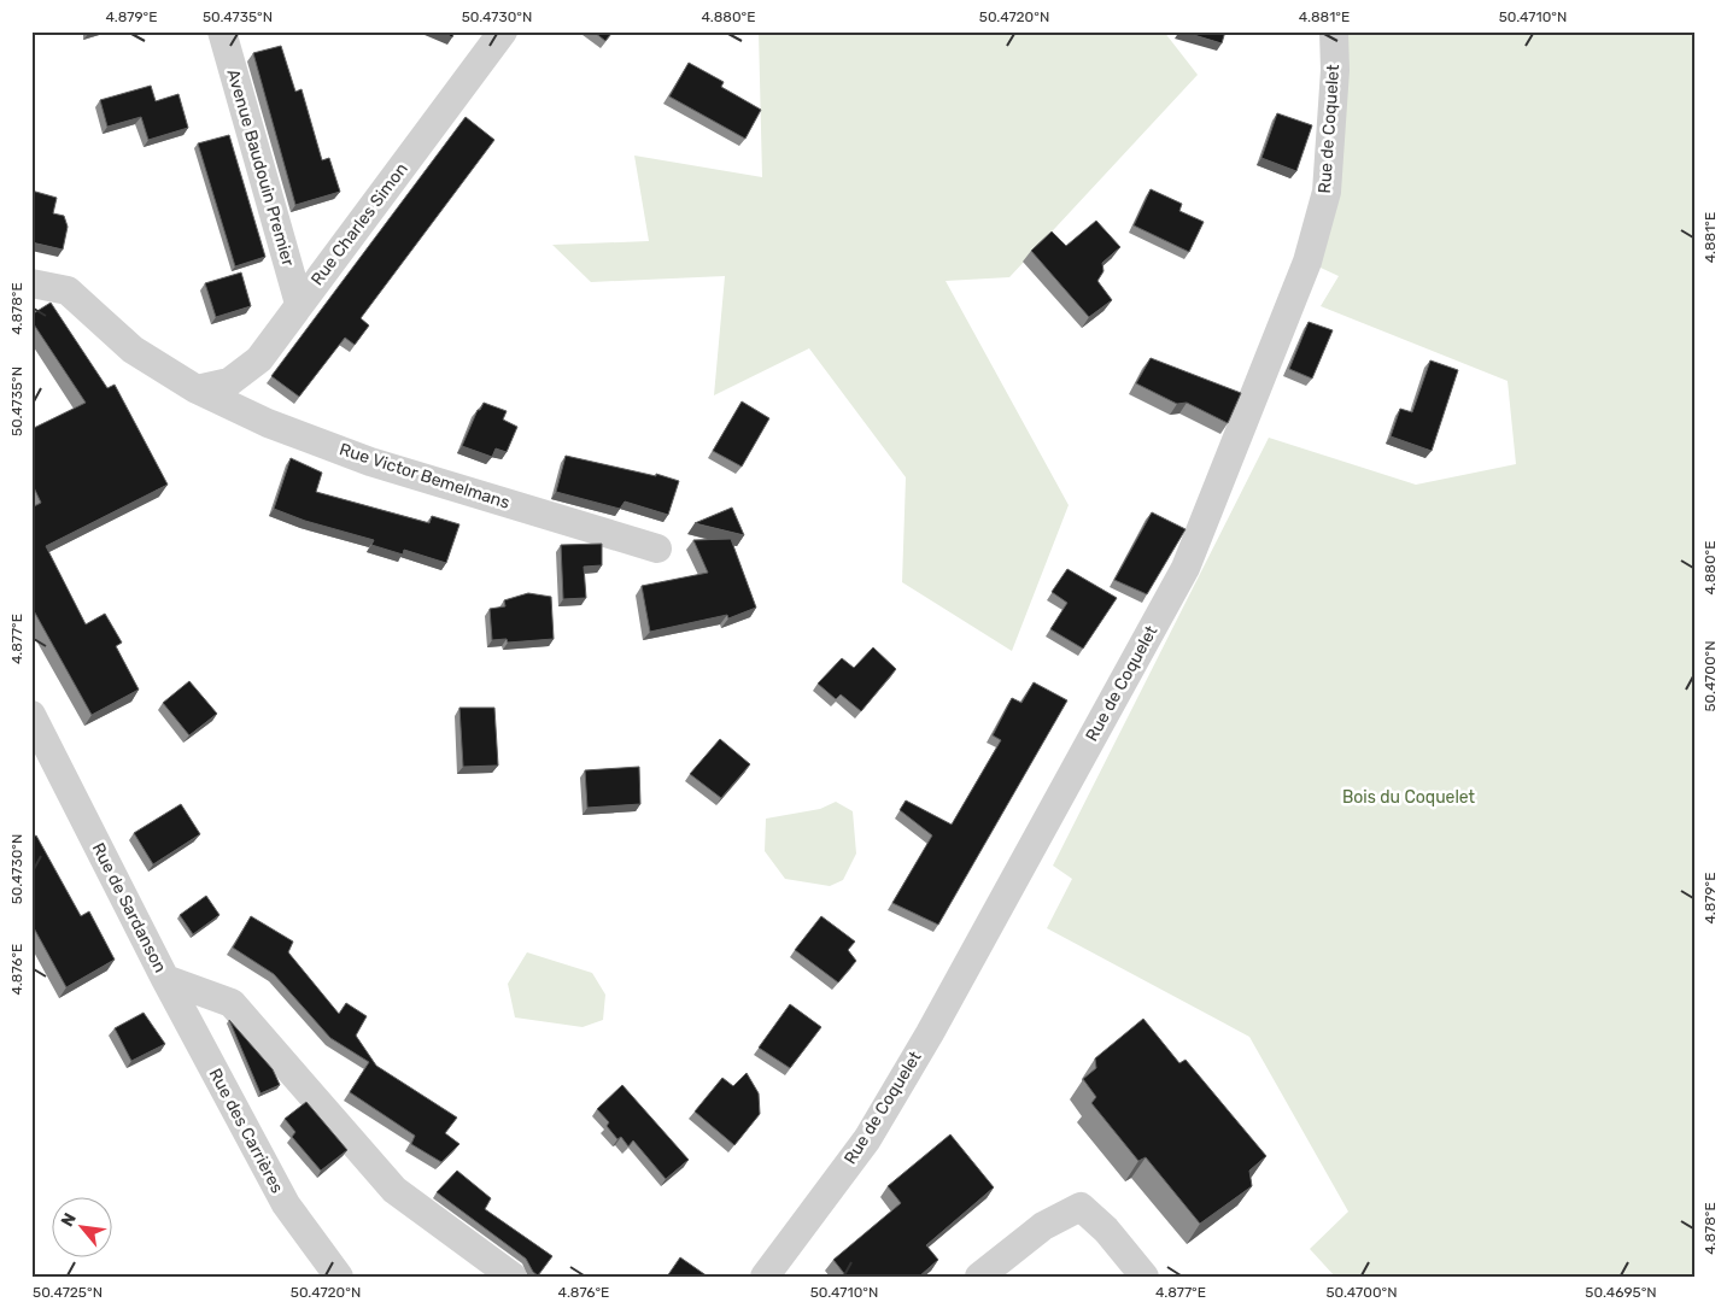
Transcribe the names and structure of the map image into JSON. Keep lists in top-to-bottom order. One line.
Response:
{"streets":{"street":["Rue de Coquelet","Avenue Baudouin Premier","Rue Charles Simon","Rue Victor Bemelmans","Rue de Sardanson","Rue des Carrières"]},"crossings":[["Avenue Baudouin Premier","Rue Charles Simon"],["Rue Charles Simon","Rue Victor Bemelmans"],["Rue de Sardanson","Rue des Carrières"]],"parks":["Bois du Coquelet"],"north":"top left","coordinates":["4.879°E","50.4735°N","50.4730°N","4.880°E","50.4720°N","4.881°E","50.4710°N","4.878°E","4.877°E","50.4700°N","4.876°E","50.4725°N","50.4695°N"]}
